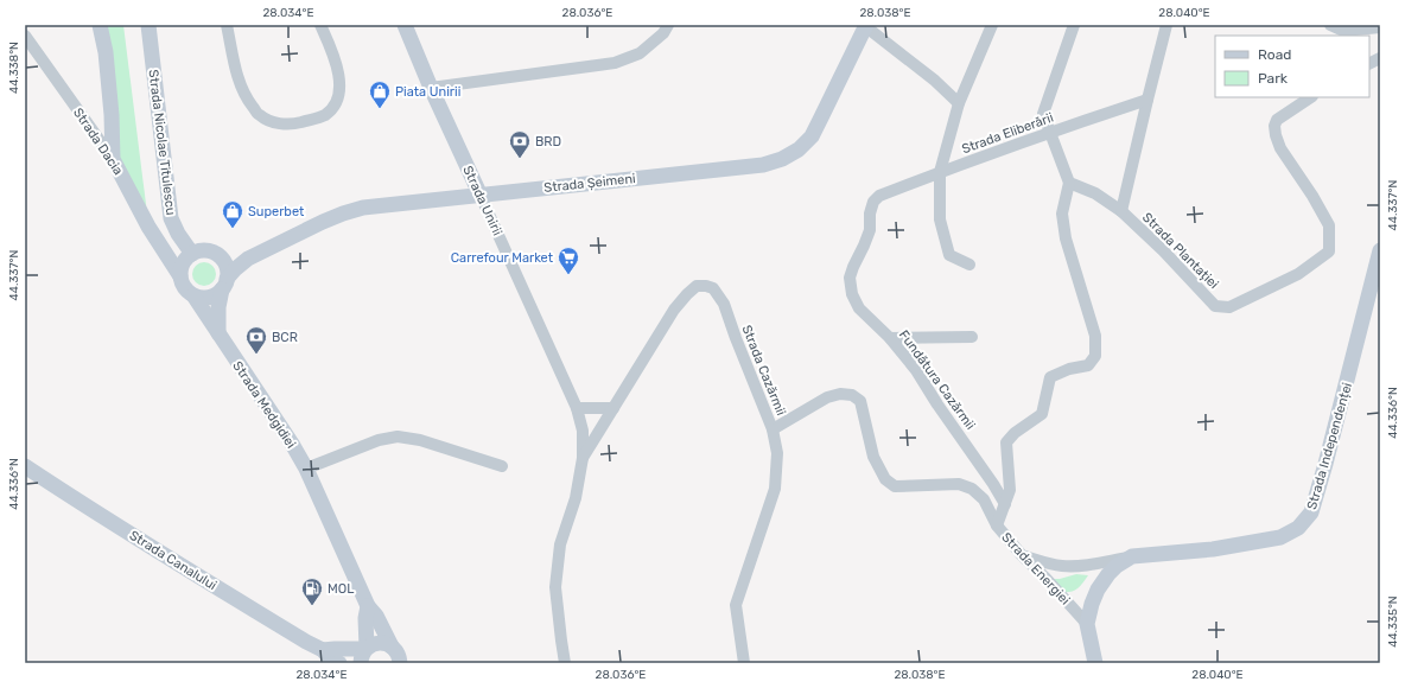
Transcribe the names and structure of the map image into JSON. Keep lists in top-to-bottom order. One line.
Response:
{"streets":{"main road":["Strada Dacia","Strada Nicolae Titulescu","Strada Șeimeni","Strada Unirii","Strada Medgidiei","Strada Independenței","Strada Canalului","Strada Energiei"],"street":["Strada Eliberării","Strada Plantației","Strada Cazărmii","Fundătura Cazărmii"]},"crossings":[["Strada Eliberării","Fundătura Cazărmii"],["Strada Dacia","Strada Nicolae Titulescu"],["Strada Dacia","Strada Șeimeni"],["Strada Dacia","Strada Medgidiei"],["Strada Nicolae Titulescu","Strada Șeimeni"],["Strada Nicolae Titulescu","Strada Medgidiei"],["Strada Șeimeni","Strada Unirii"],["Strada Șeimeni","Strada Medgidiei"],["Strada Unirii","Strada Cazărmii"],["Strada Plantației","Strada Energiei"],["Strada Cazărmii","Strada Energiei"],["Fundătura Cazărmii","Strada Energiei"],["Strada Independenței","Strada Energiei"]],"places":{"shop":["Piata Unirii","Superbet"],"bank":["BRD","BCR"],"supermarket":["Carrefour Market"],"fuel station":["MOL"]},"legend":["Road","Park"],"coordinates":["28.034°E","28.036°E","28.038°E","28.040°E","44.338°N","44.337°N","44.336°N","44.335°N"]}
